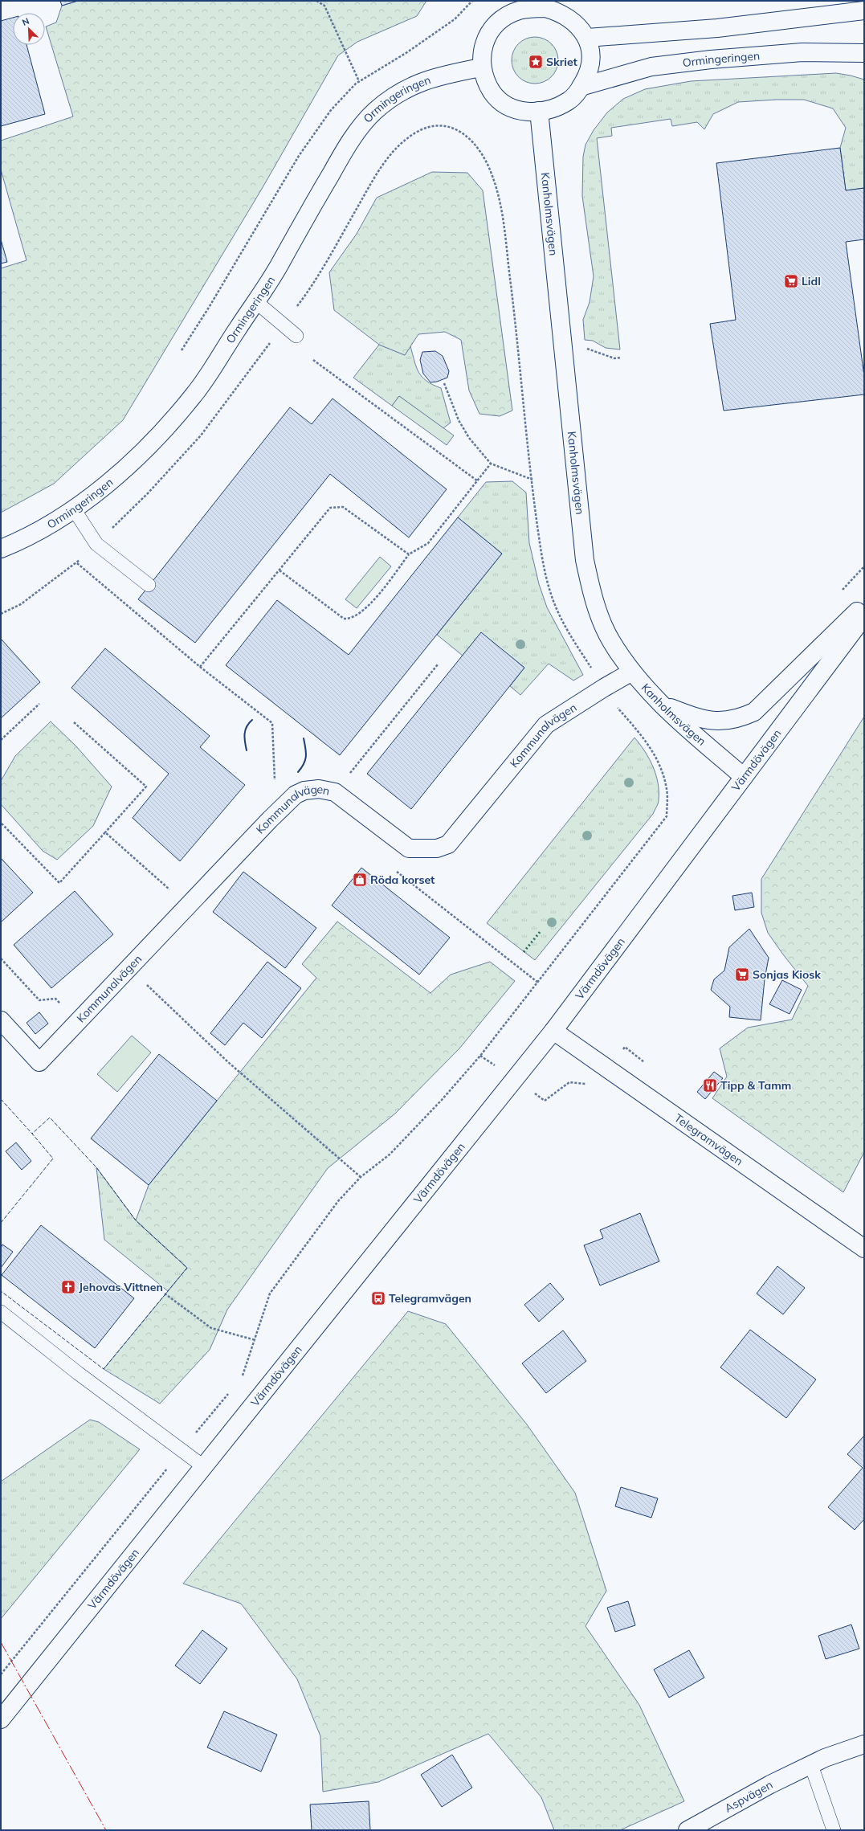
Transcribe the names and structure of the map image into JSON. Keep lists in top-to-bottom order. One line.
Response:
{"streets":{"main road":["Ormingeringen","Kanholmsvägen","Kommunalvägen","Värmdövägen","Telegramvägen","Aspvägen"]},"crossings":[["Ormingeringen","Kanholmsvägen"],["Kanholmsvägen","Kommunalvägen"],["Kanholmsvägen","Värmdövägen"],["Värmdövägen","Telegramvägen"]],"places":{"place":["Skriet"],"supermarket":["Lidl","Sonjas Kiosk"],"shop":["Röda korset"],"restaurant":["Tipp & Tamm"],"church":["Jehovas Vittnen"],"bus stop":["Telegramvägen"]},"north":"top left"}
